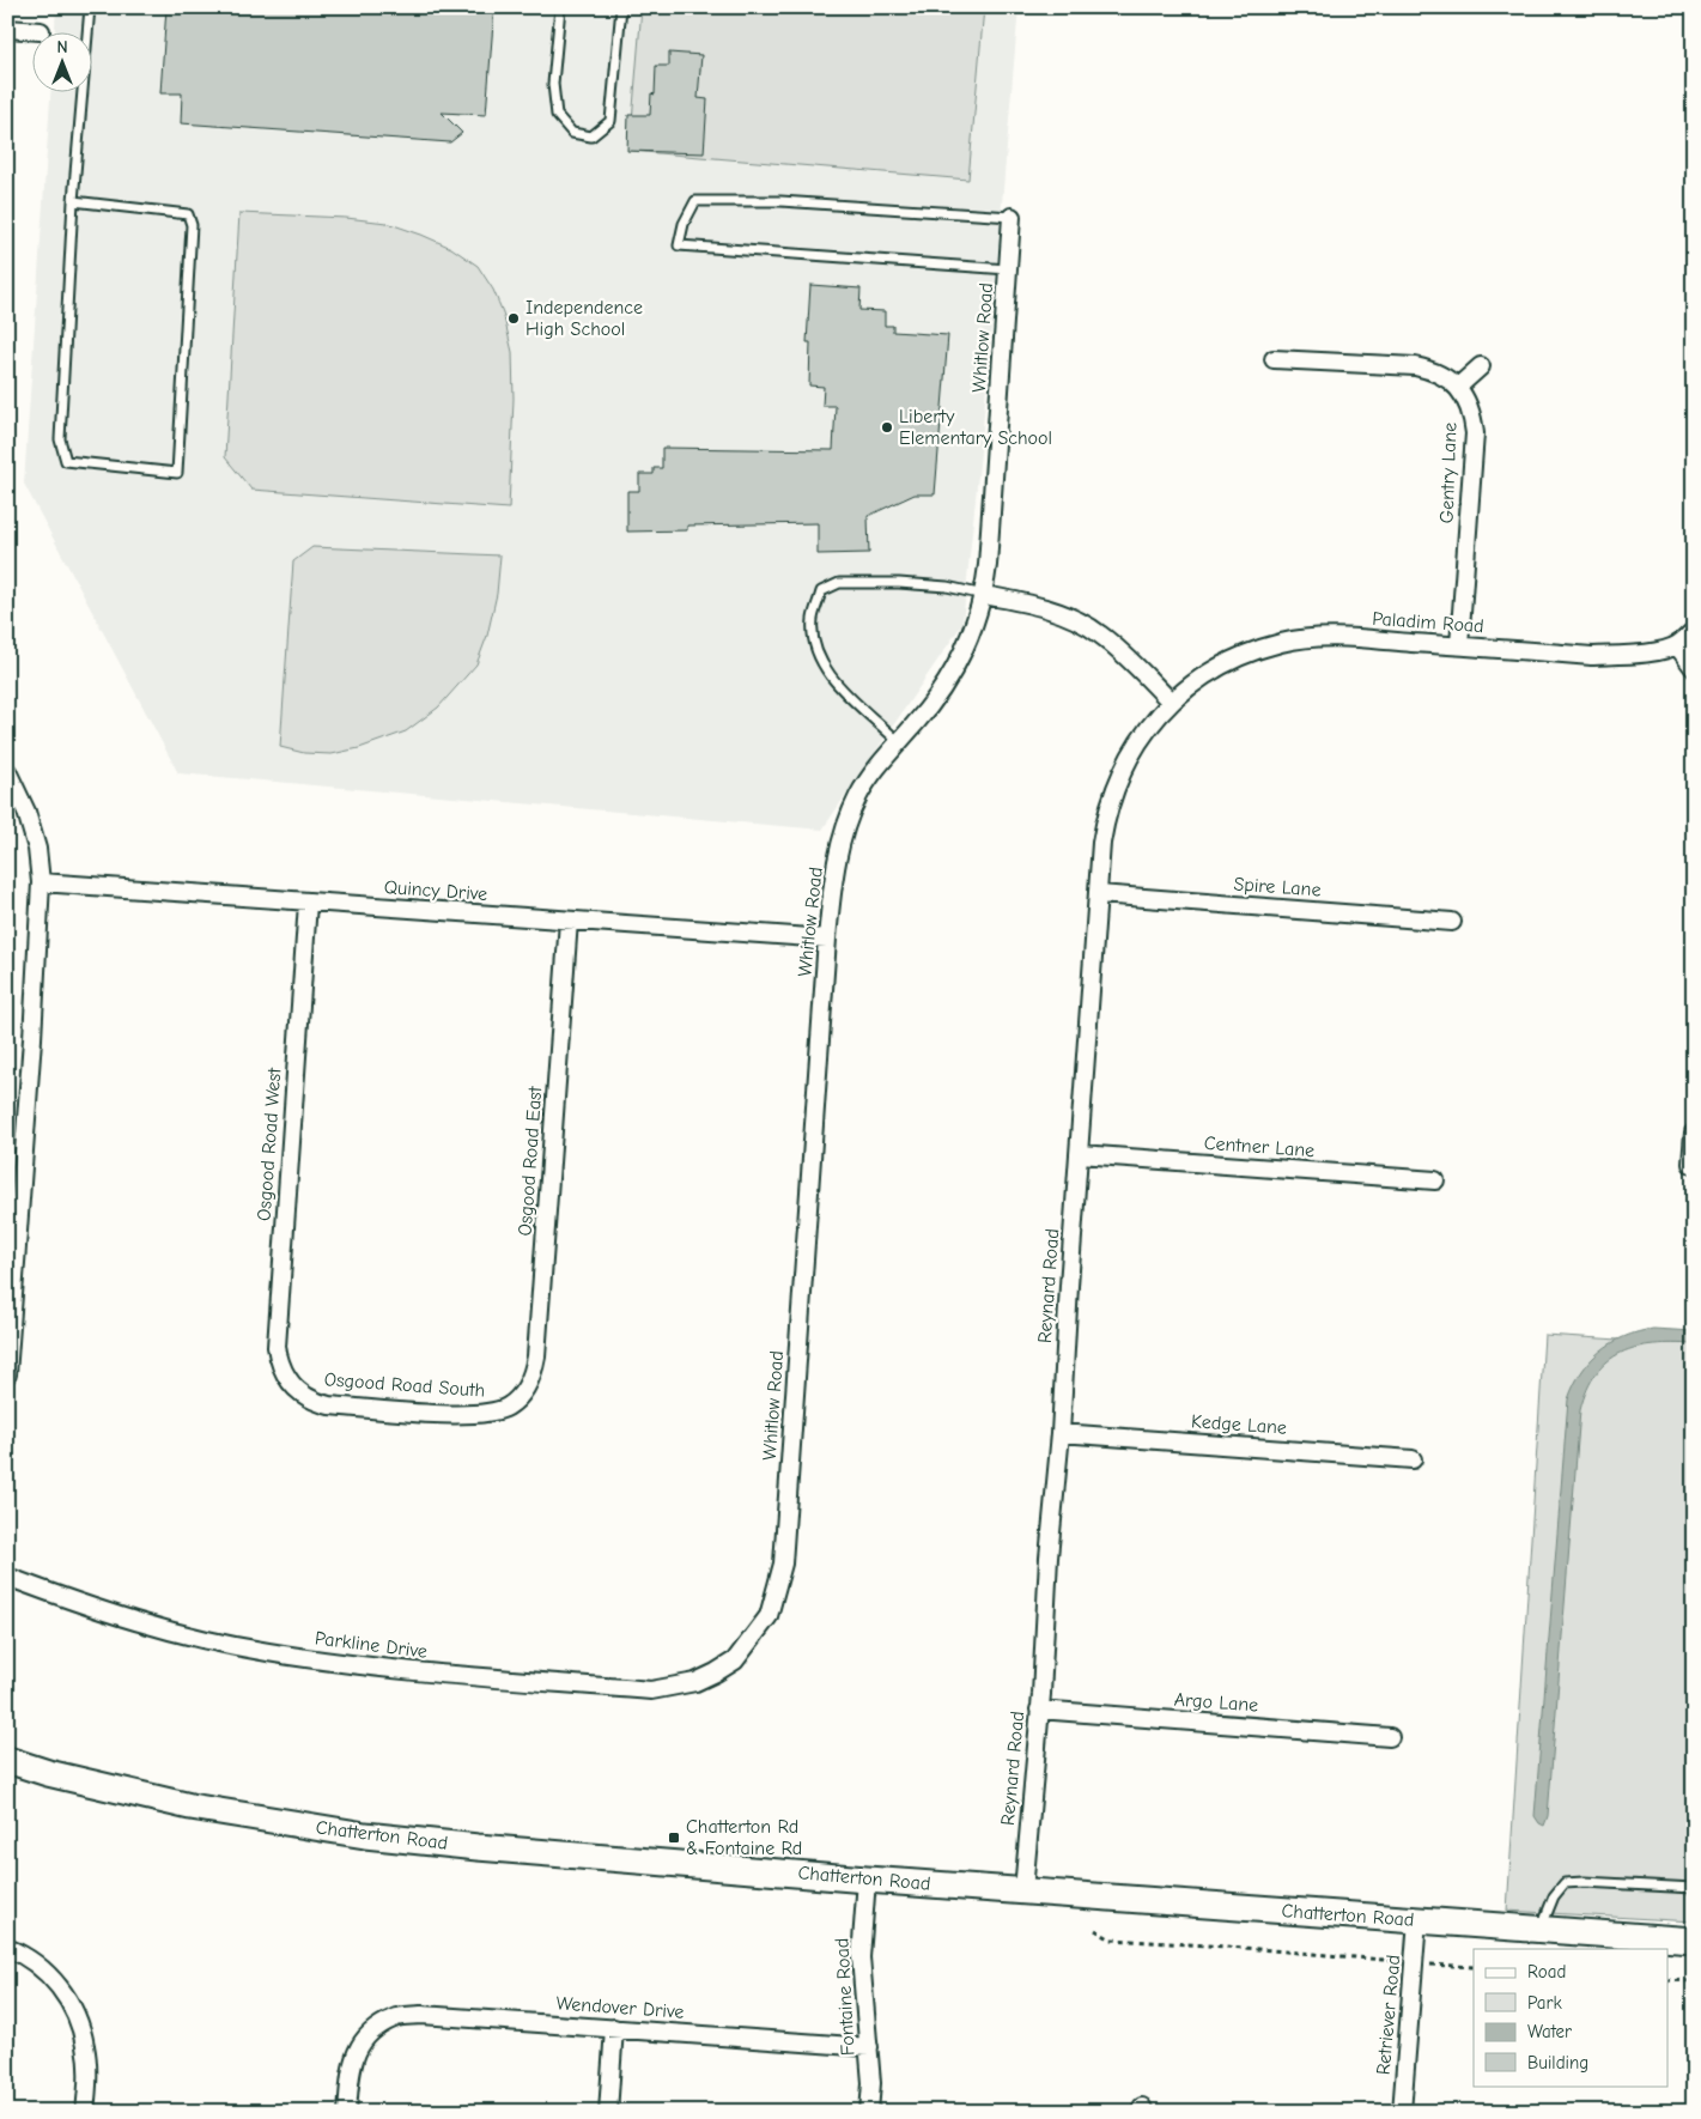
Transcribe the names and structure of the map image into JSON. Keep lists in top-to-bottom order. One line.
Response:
{"streets":{"main road":["Chatterton Road"],"street":["Whitlow Road","Gentry Lane","Paladim Road","Spire Lane","Quincy Drive","Osgood Road West","Centner Lane","Osgood Road East","Reynard Road","Osgood Road South","Kedge Lane","Parkline Drive","Argo Lane","Fontaine Road","Wendover Drive","Retriever Road"]},"crossings":[["Whitlow Road","Quincy Drive"],["Whitlow Road","Parkline Drive"],["Gentry Lane","Paladim Road"],["Paladim Road","Reynard Road"],["Spire Lane","Reynard Road"],["Quincy Drive","Osgood Road West"],["Quincy Drive","Osgood Road East"],["Osgood Road West","Osgood Road South"],["Centner Lane","Reynard Road"],["Osgood Road East","Osgood Road South"],["Reynard Road","Kedge Lane"],["Reynard Road","Argo Lane"],["Reynard Road","Chatterton Road"],["Chatterton Road","Fontaine Road"],["Chatterton Road","Retriever Road"],["Fontaine Road","Wendover Drive"]],"places":{"other":["Independence High School","Liberty Elementary School"],"transit":["Chatterton Rd & Fontaine Rd"]},"legend":["Road","Park","Water","Building"],"north":"top"}
